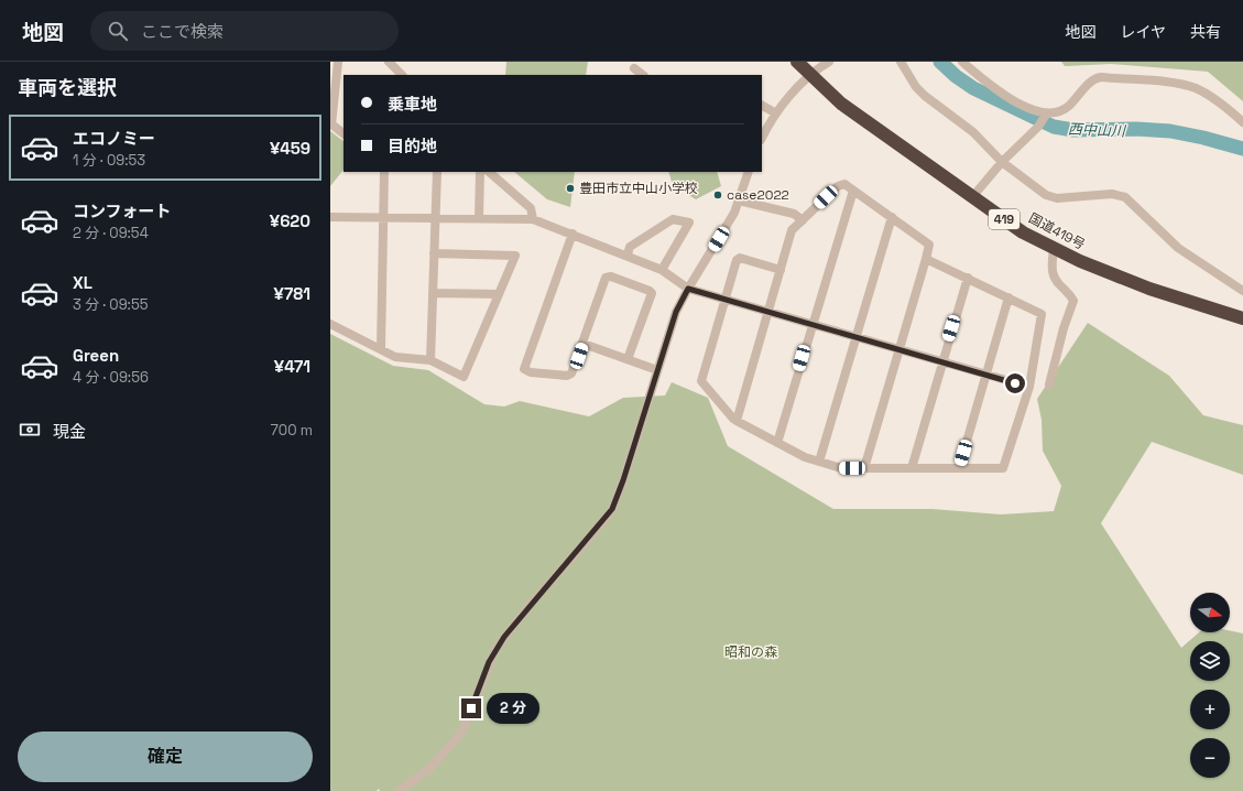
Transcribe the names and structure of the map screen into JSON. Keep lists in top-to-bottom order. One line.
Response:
{"streets":{"highway":["419","国道419号"]},"water":["西中山川"],"parks":["昭和の森"],"places":["豊田市立中山小学校","case2022"],"north":"right","page":{"header":"地図","search":"ここで検索","nav":["地図","レイヤ","共有"],"heading":"車両を選択","banner":["乗車地","目的地"],"list":[{"name":"エコノミー","note":"1 分 · 09:53","value":"¥459"},{"name":"コンフォート","note":"2 分 · 09:54","value":"¥620"},{"name":"XL","note":"3 分 · 09:55","value":"¥781"},{"name":"Green","note":"4 分 · 09:56","value":"¥471"}],"pay":["現金","700 m"],"map_buttons":["+","−"],"bubble":"2 分","buttons":"確定"}}
